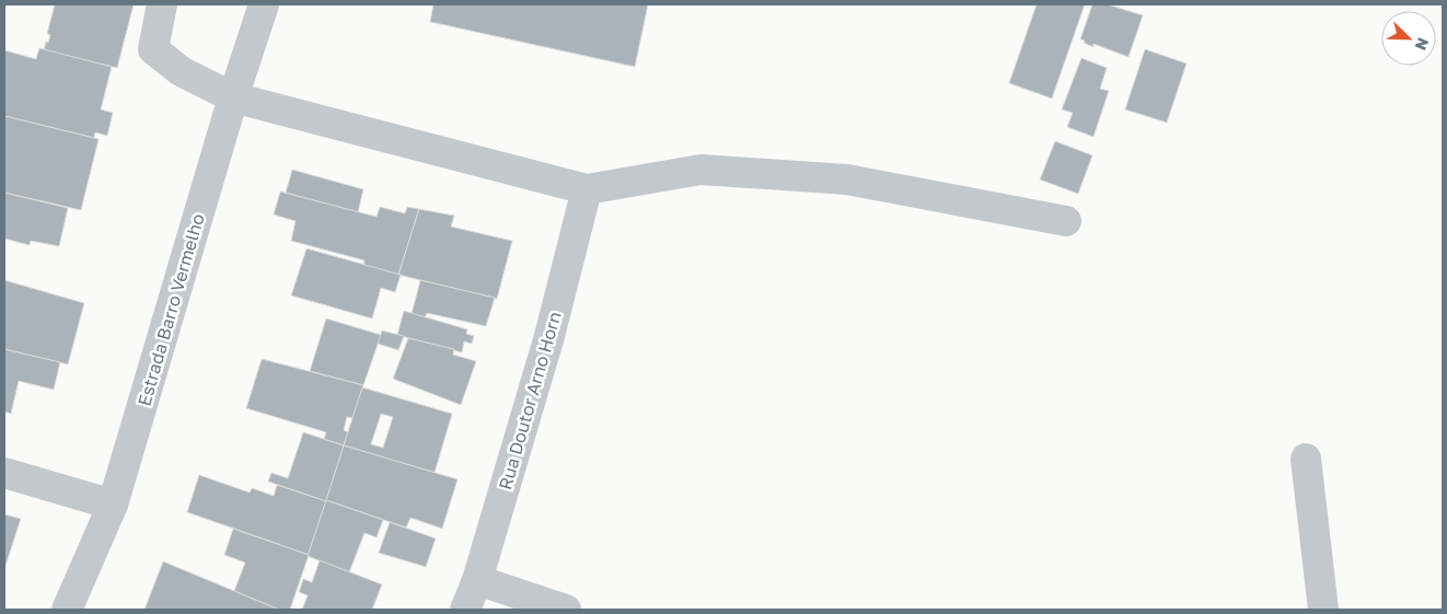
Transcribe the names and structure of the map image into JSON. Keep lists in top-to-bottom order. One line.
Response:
{"streets":{"street":["Estrada Barro Vermelho","Rua Doutor Arno Horn"]},"north":"bottom right"}
